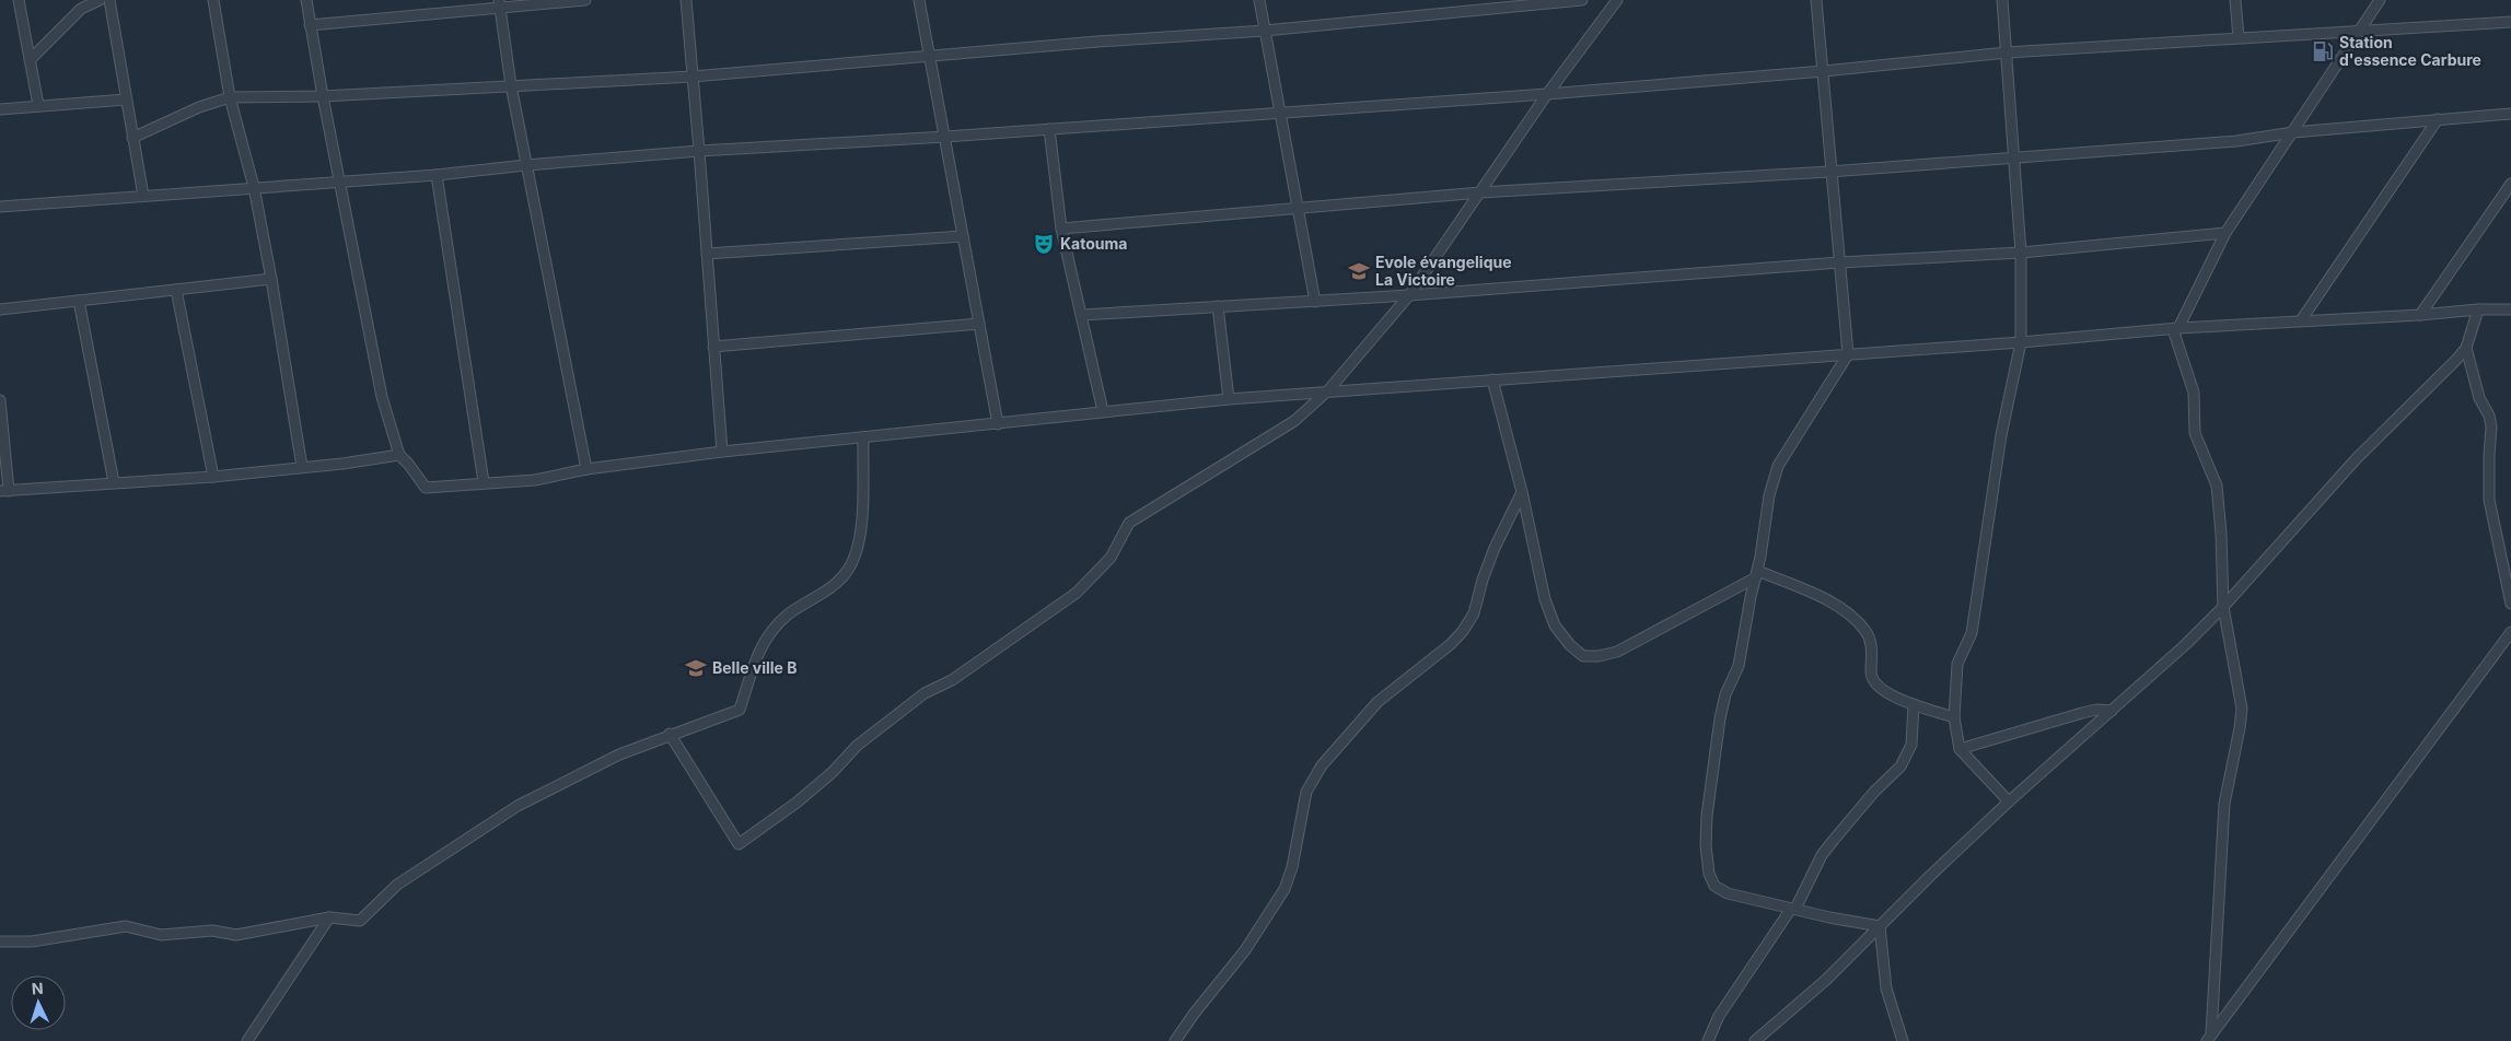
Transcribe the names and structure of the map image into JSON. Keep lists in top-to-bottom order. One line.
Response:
{"places":{"fuel station":["Station d'essence Carbure"],"theatre":["Katouma"],"school or university":["Evole évangelique La Victoire","Belle ville B"]},"north":"top"}
